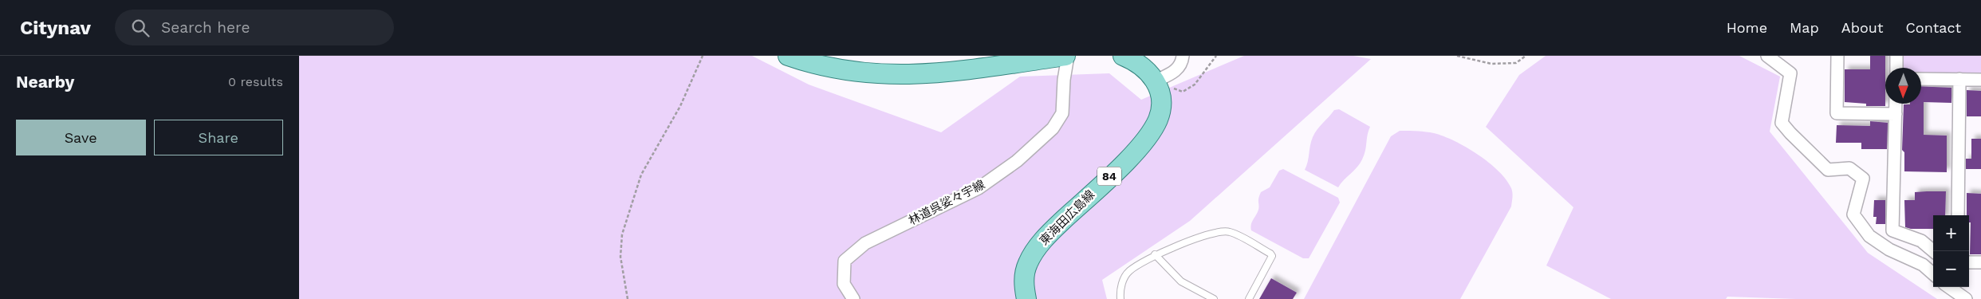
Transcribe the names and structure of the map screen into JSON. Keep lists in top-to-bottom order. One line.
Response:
{"streets":{"main road":["84","東海田広島線"],"street":["林道呉娑々宇線"]},"north":"bottom","page":{"header":"Citynav","search":"Search here","nav":["Home","Map","About","Contact"],"heading":["Nearby","0 results"],"buttons":["Save","Share"],"map_buttons":["+","−"]}}
